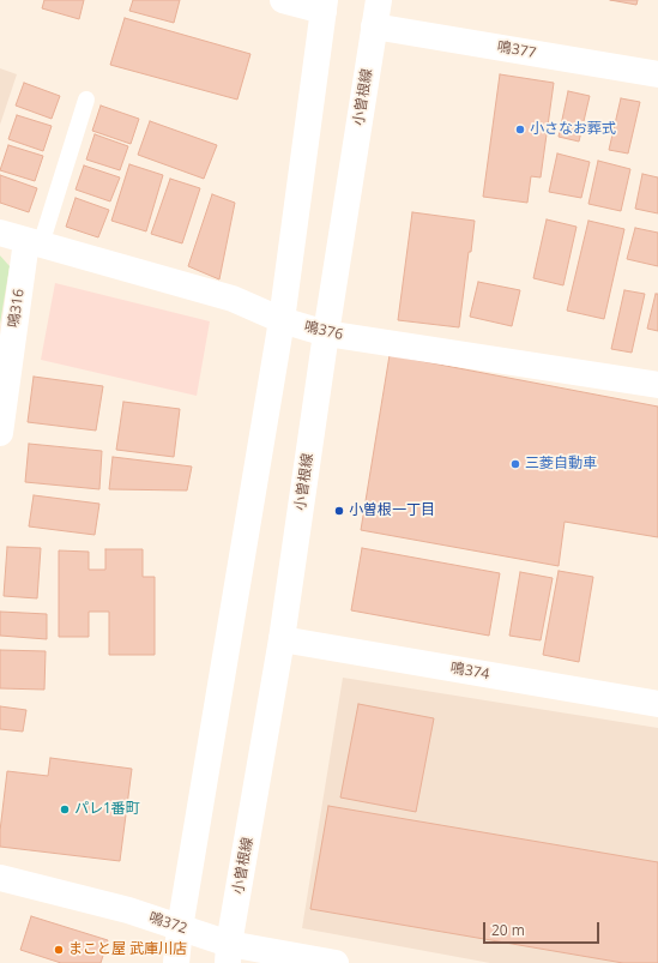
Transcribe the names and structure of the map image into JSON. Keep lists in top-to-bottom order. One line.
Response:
{"streets":{"street":["鳴377","小曽根線","鳴316","鳴376","鳴374","鳴372"]},"crossings":[["鳴377","小曽根線"],["小曽根線","鳴376"],["小曽根線","鳴374"],["小曽根線","鳴372"],["鳴316","鳴376"]],"places":["小さなお葬式","三菱自動車","小曽根一丁目","パレ1番町","まこと屋 武庫川店"],"scale_bar":"20 m"}
